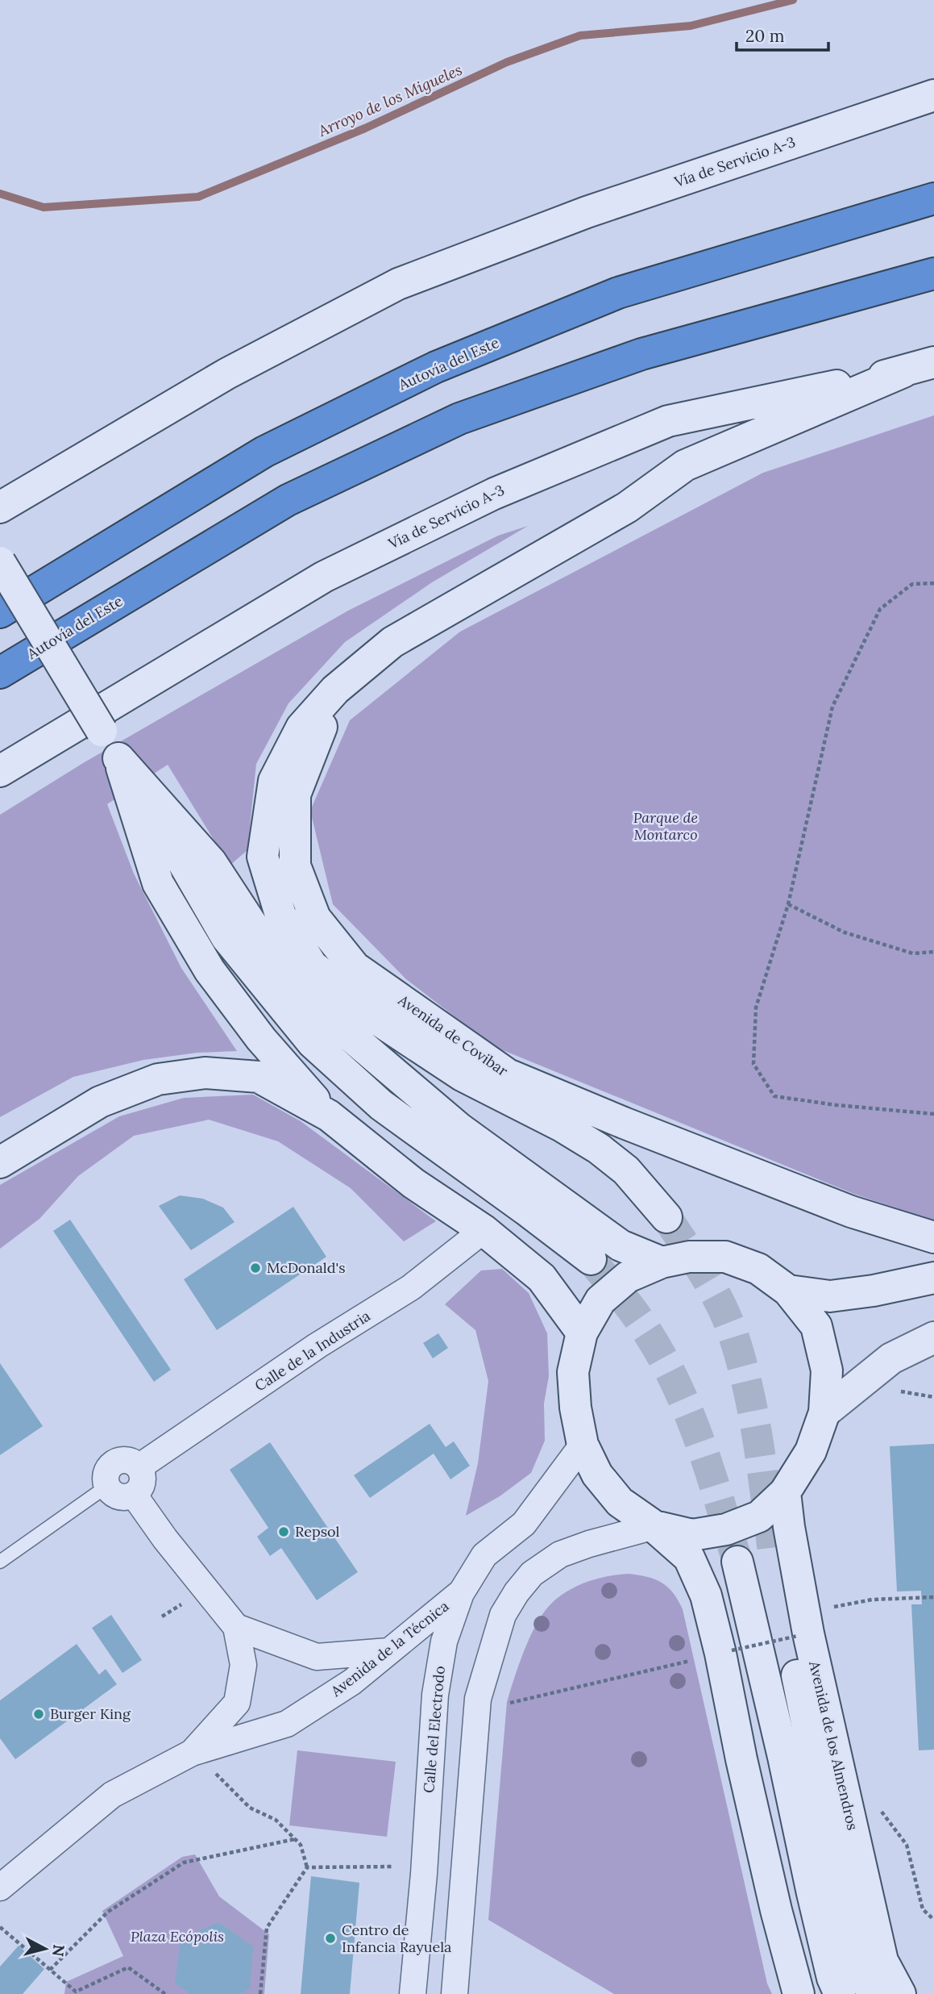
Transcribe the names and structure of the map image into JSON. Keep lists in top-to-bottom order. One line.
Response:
{"streets":{"highway":["Autovía del Este"],"main road":["Vía de Servicio A-3","Avenida de Covibar","Avenida de los Almendros"],"street":["Calle de la Industria","Avenida de la Técnica","Calle del Electrodo"]},"crossings":[["Avenida de la Técnica","Calle del Electrodo"]],"water":["Arroyo de los Migueles"],"parks":["Parque de Montarco","Plaza Ecópolis"],"places":["McDonald's","Repsol","Burger King","Centro de Infancia Rayuela"],"scale_bar":"20 m","north":"right"}
